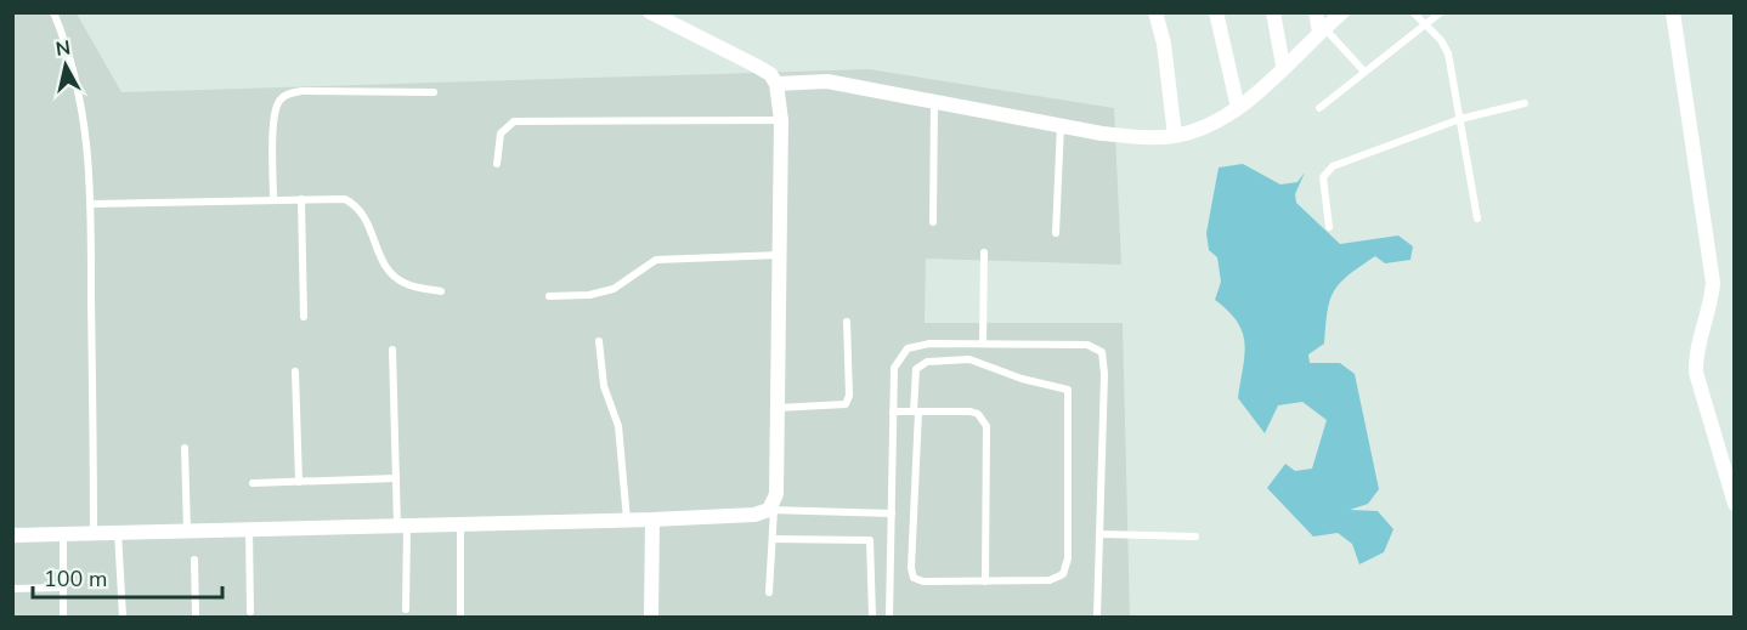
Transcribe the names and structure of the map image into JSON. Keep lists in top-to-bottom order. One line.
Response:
{"scale_bar":"100 m","north":"top"}
